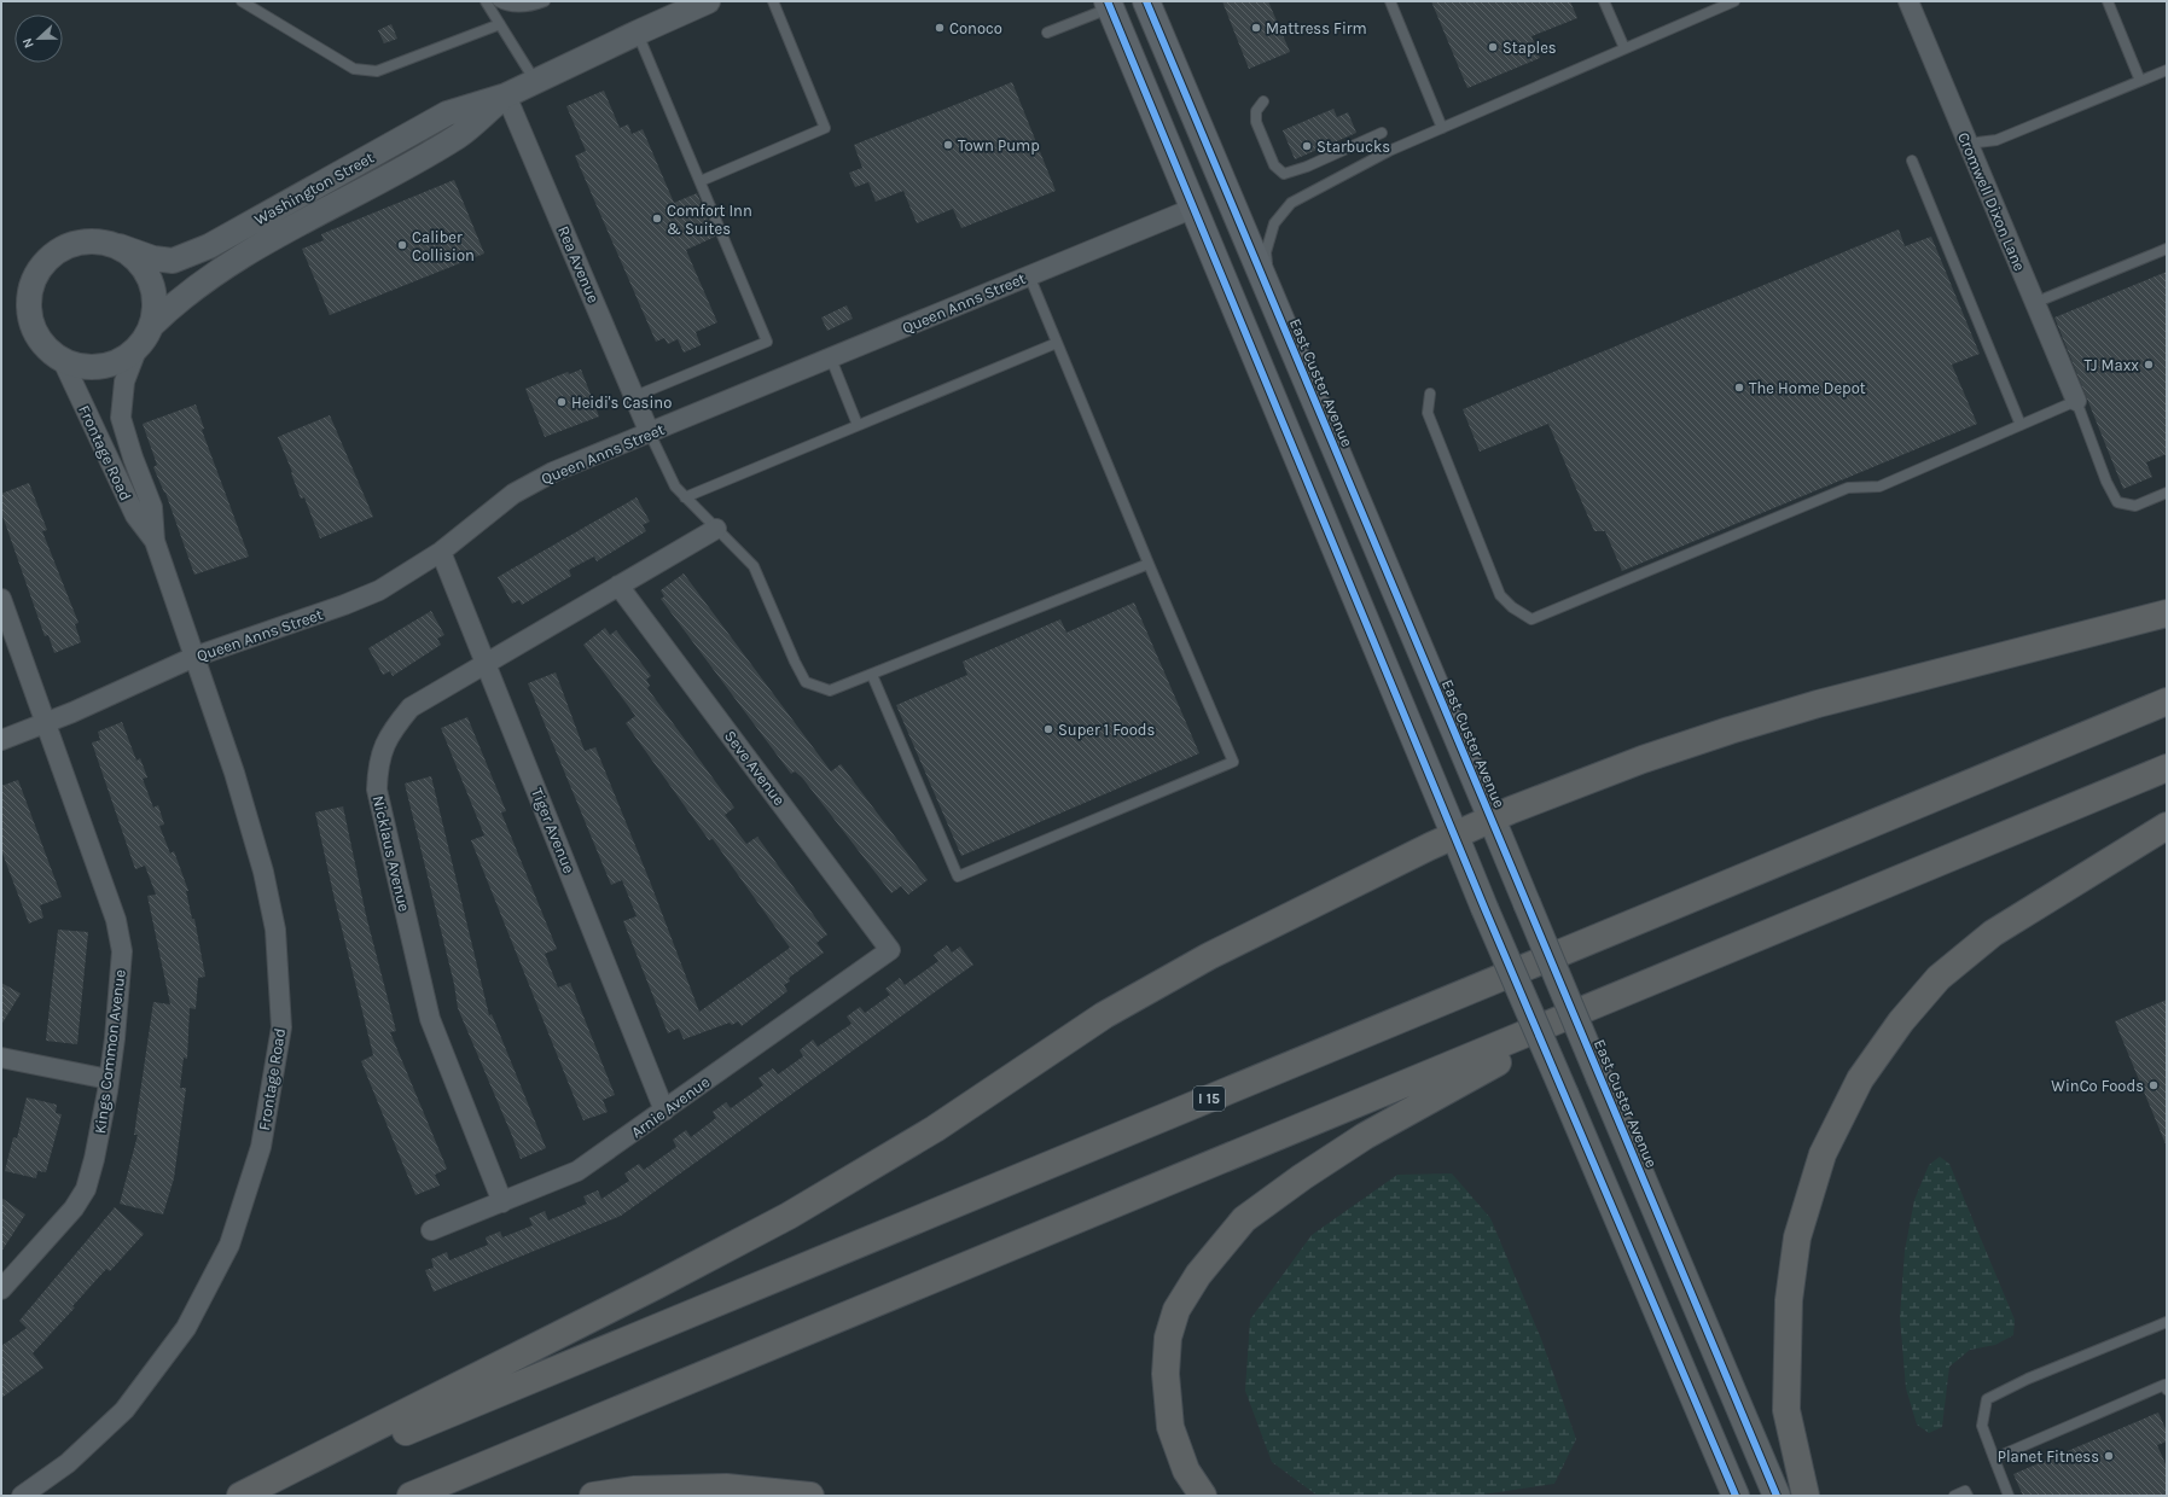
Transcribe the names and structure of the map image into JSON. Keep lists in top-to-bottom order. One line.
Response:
{"streets":{"highway":["I 15"],"main road":["East Custer Avenue"],"street":["Washington Street","Cromwell Dixon Lane","Rea Avenue","Queen Anns Street","Frontage Road","Seve Avenue","Tiger Avenue","Nicklaus Avenue","Kings Common Avenue","Arnie Avenue"]},"crossings":[["Washington Street","Rea Avenue"],["Washington Street","Frontage Road"],["Rea Avenue","Queen Anns Street"],["Queen Anns Street","Frontage Road"],["Queen Anns Street","Tiger Avenue"],["Queen Anns Street","Kings Common Avenue"],["Seve Avenue","Nicklaus Avenue"],["Seve Avenue","Arnie Avenue"],["Tiger Avenue","Nicklaus Avenue"],["Tiger Avenue","Arnie Avenue"],["Nicklaus Avenue","Arnie Avenue"]],"places":["Conoco","Mattress Firm","Staples","Town Pump","Starbucks","Comfort Inn & Suites","Caliber Collision","TJ Maxx","The Home Depot","Heidi's Casino","Super 1 Foods","WinCo Foods","Planet Fitness"],"north":"left"}
